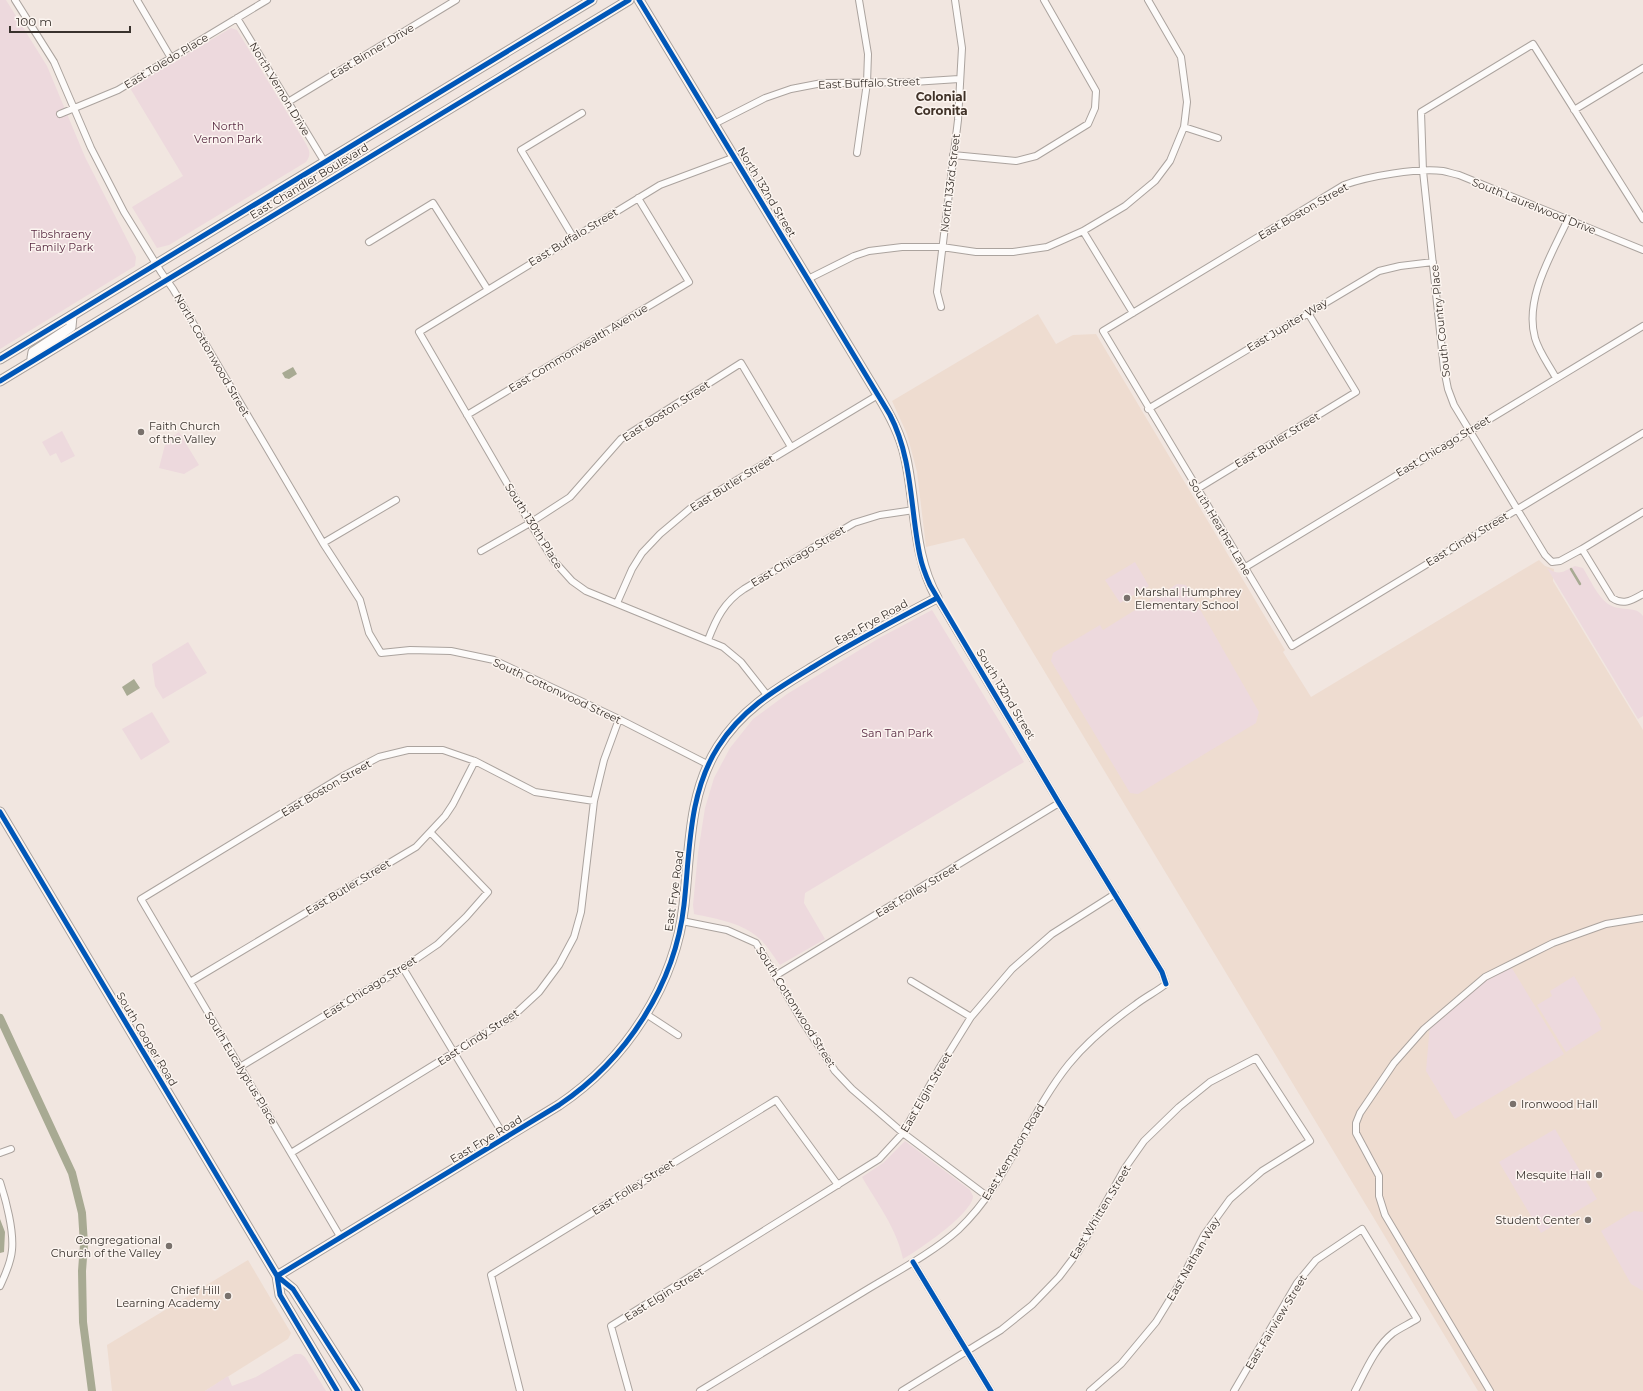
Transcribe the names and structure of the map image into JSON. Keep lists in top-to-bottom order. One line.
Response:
{"streets":{"main road":["East Chandler Boulevard","North 132nd Street","East Frye Road","South 132nd Street","South Cooper Road"],"street":["East Binner Drive","East Toledo Place","East Buffalo Street","North Vernon Drive","North 133rd Street","South Laurelwood Drive","East Boston Street","South Country Place","East Jupiter Way","East Commonwealth Avenue","North Cottonwood Street","East Butler Street","East Chicago Street","South 130th Place","South Heather Lane","East Cindy Street","South Cottonwood Street","East Folley Street","South Eucalyptus Place","East Elgin Street","East Kempton Road","East Whitten Street","East Nathan Way","East Fairview Street"]},"crossings":[["East Binner Drive","North Vernon Drive"],["East Toledo Place","North Vernon Drive"],["East Toledo Place","North Cottonwood Street"],["East Buffalo Street","North 133rd Street"],["East Buffalo Street","North 132nd Street"],["East Buffalo Street","East Commonwealth Avenue"],["East Buffalo Street","South 130th Place"],["North Vernon Drive","East Chandler Boulevard"],["East Chandler Boulevard","North Cottonwood Street"],["North 132nd Street","East Butler Street"],["North 132nd Street","South 132nd Street"],["South Laurelwood Drive","East Boston Street"],["South Laurelwood Drive","South Country Place"],["East Boston Street","South Country Place"],["East Boston Street","East Jupiter Way"],["East Boston Street","East Butler Street"],["East Boston Street","South 130th Place"],["East Boston Street","South Heather Lane"],["East Boston Street","East Cindy Street"],["East Boston Street","South Eucalyptus Place"],["South Country Place","East Jupiter Way"],["South Country Place","East Chicago Street"],["South Country Place","East Cindy Street"],["East Jupiter Way","East Butler Street"],["East Jupiter Way","South Heather Lane"],["East Commonwealth Avenue","South 130th Place"],["North Cottonwood Street","South Cottonwood Street"],["East Butler Street","East Chicago Street"],["East Butler Street","South 130th Place"],["East Butler Street","South Heather Lane"],["East Butler Street","South 132nd Street"],["East Butler Street","South Eucalyptus Place"],["East Chicago Street","South 130th Place"],["East Chicago Street","South Heather Lane"],["East Chicago Street","South 132nd Street"],["East Chicago Street","South Eucalyptus Place"],["South 130th Place","East Frye Road"],["South Heather Lane","East Cindy Street"],["East Cindy Street","South Cottonwood Street"],["East Cindy Street","South Eucalyptus Place"],["East Frye Road","South Cottonwood Street"],["East Frye Road","South 132nd Street"],["East Frye Road","South Cooper Road"],["East Frye Road","South Eucalyptus Place"],["South Cottonwood Street","East Folley Street"],["South Cottonwood Street","East Elgin Street"],["South Cottonwood Street","East Kempton Road"],["South 132nd Street","East Folley Street"],["South 132nd Street","East Elgin Street"],["South 132nd Street","East Kempton Road"],["East Folley Street","East Elgin Street"],["East Whitten Street","East Nathan Way"]],"districts":["Colonial Coronita"],"parks":["North Vernon Park","Tibshraeny Family Park","San Tan Park"],"places":["Faith Church of the Valley","Marshal Humphrey Elementary School","Ironwood Hall","Mesquite Hall","Student Center","Congregational Church of the Valley","Chief Hill Learning Academy"],"scale_bar":"100 m"}
